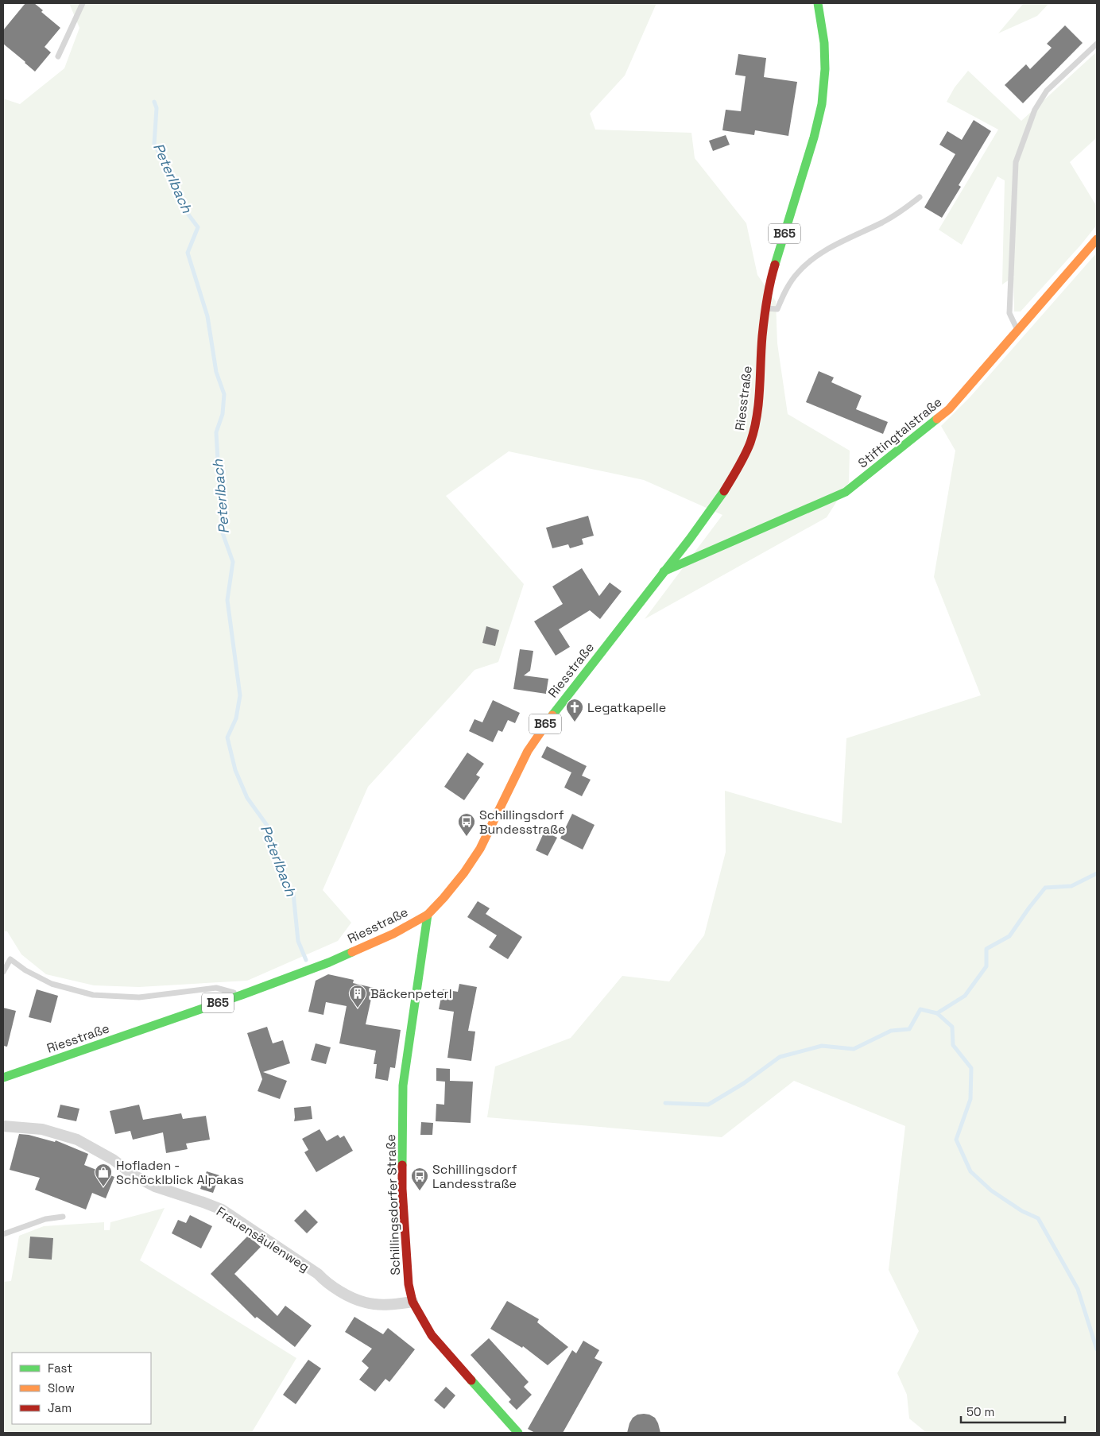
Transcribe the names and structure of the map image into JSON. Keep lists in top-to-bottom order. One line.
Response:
{"streets":{"main road":["B65","Riesstraße","Stiftingtalstraße","Schillingsdorfer Straße"],"street":["Frauensäulenweg"]},"crossings":[["Riesstraße","Stiftingtalstraße"],["Riesstraße","Schillingsdorfer Straße"],["Schillingsdorfer Straße","Frauensäulenweg"]],"water":["Peterlbach"],"places":{"church":["Legatkapelle"],"bus stop":["Schillingsdorf Bundesstraße","Schillingsdorf Landesstraße"],"building":["Bäckenpeterl"],"shop":["Hofladen - Schöcklblick Alpakas"]},"legend":["Fast","Slow","Jam"],"scale_bar":"50 m"}
